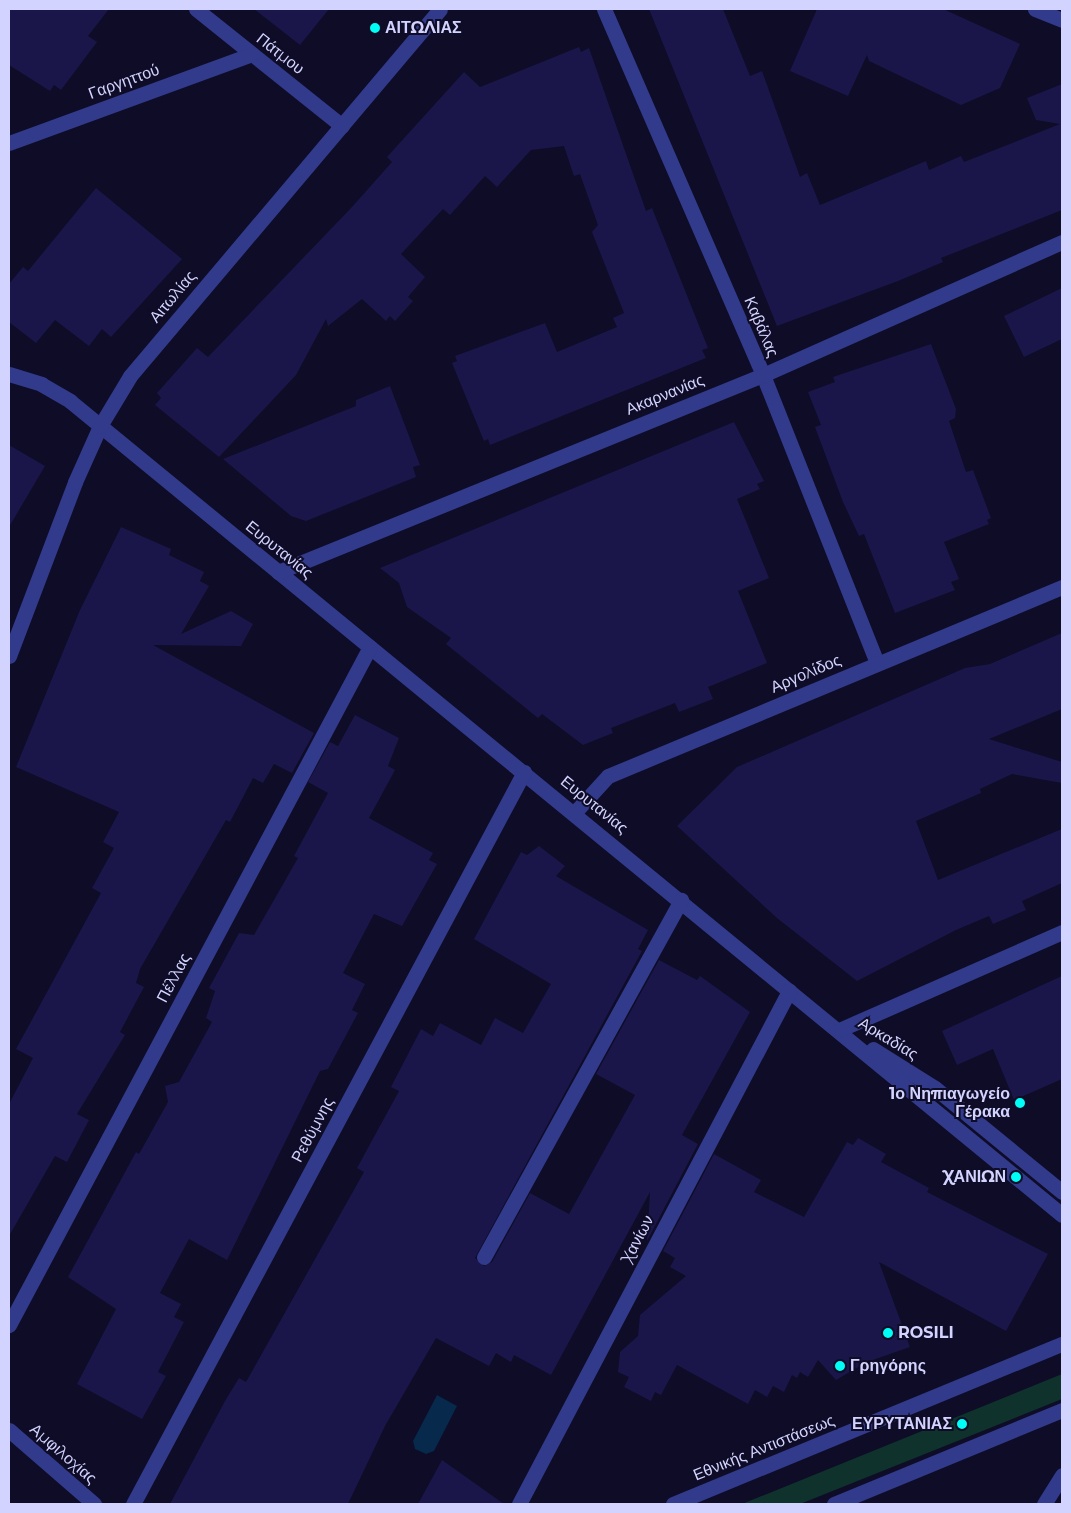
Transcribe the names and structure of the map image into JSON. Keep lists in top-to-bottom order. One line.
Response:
{"streets":{"street":["Πάτμου","Γαργηττού","Αιτωλίας","Καβάλας","Ακαρνανίας","Ευρυτανίας","Αργολίδος","Πέλλας","Αρκαδίας","Ρεθύμνης","Χανίων","Εθνικής Αντιστάσεως","Αμφιλοχίας"]},"crossings":[["Πάτμου","Γαργηττού"],["Πάτμου","Αιτωλίας"],["Αιτωλίας","Ευρυτανίας"],["Καβάλας","Ακαρνανίας"],["Καβάλας","Αργολίδος"],["Ακαρνανίας","Ευρυτανίας"],["Ευρυτανίας","Αργολίδος"],["Ευρυτανίας","Πέλλας"],["Ευρυτανίας","Αρκαδίας"],["Ευρυτανίας","Ρεθύμνης"],["Ευρυτανίας","Χανίων"]],"places":["ΑΙΤΩΛΙΑΣ","1ο Νηπιαγωγείο Γέρακα","ΧΑΝΙΩΝ","ROSILI","Γρηγόρης","ΕΥΡΥΤΑΝΙΑΣ"]}
